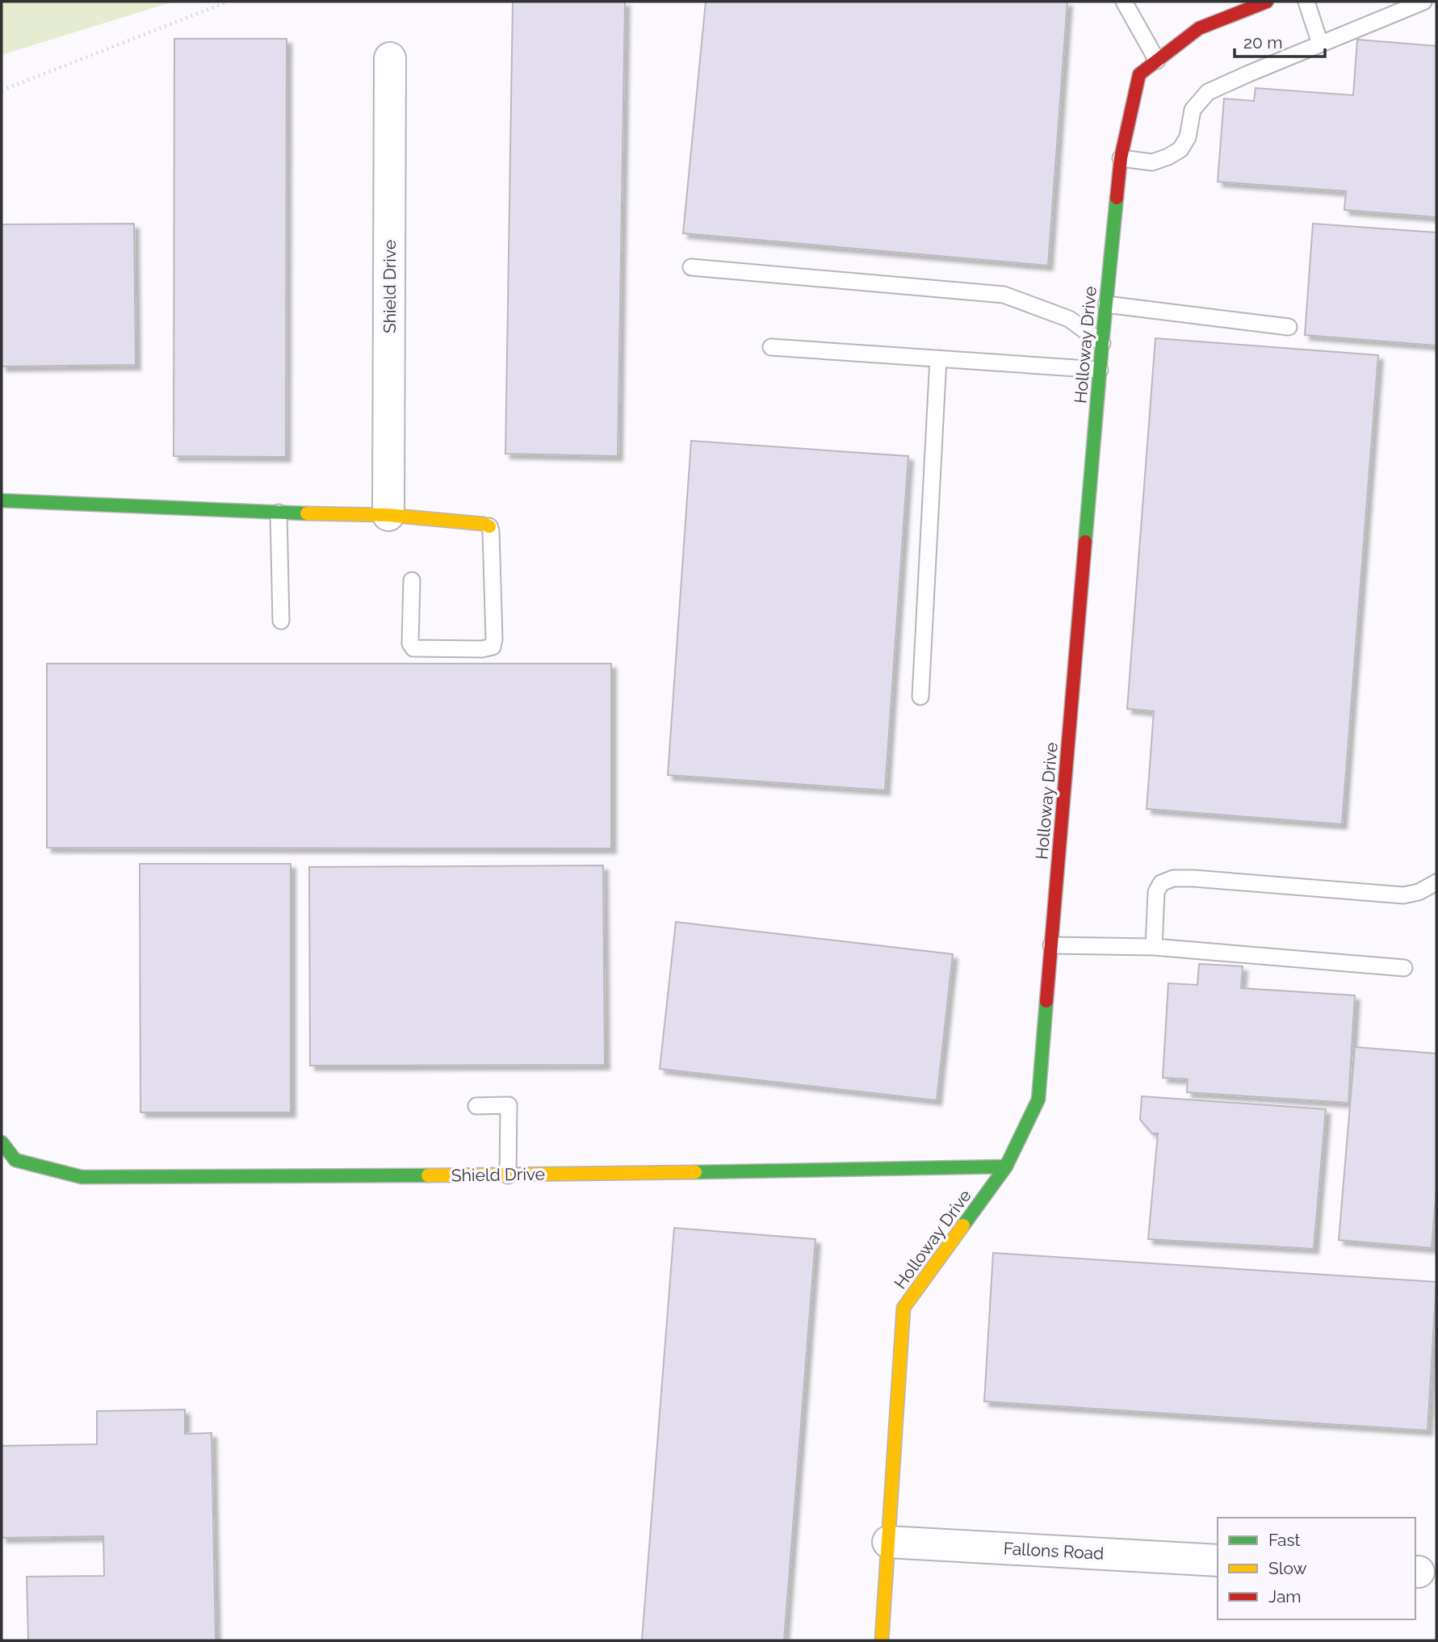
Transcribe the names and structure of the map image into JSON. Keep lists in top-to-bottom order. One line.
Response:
{"streets":{"street":["Shield Drive","Holloway Drive","Fallons Road"]},"crossings":[["Shield Drive","Holloway Drive"],["Holloway Drive","Fallons Road"]],"legend":["Fast","Slow","Jam"],"scale_bar":"20 m"}
